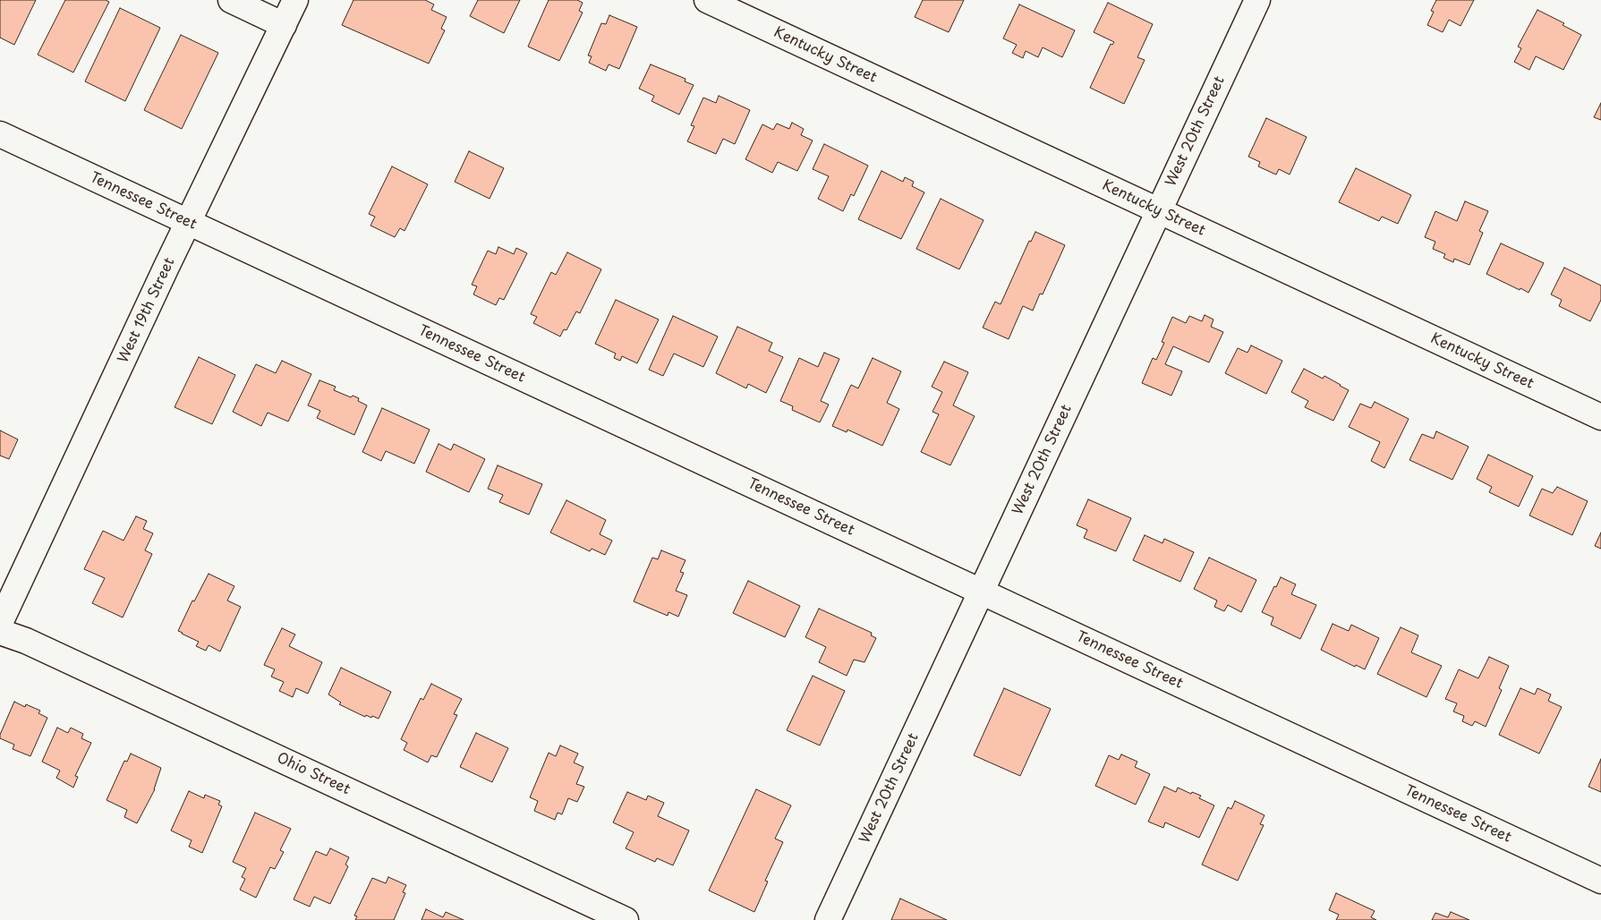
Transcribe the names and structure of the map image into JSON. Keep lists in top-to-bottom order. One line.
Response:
{"streets":{"street":["Kentucky Street","West 20th Street","Tennessee Street","West 19th Street","Ohio Street"]},"crossings":[["Kentucky Street","West 20th Street"],["West 20th Street","Tennessee Street"],["Tennessee Street","West 19th Street"]]}
